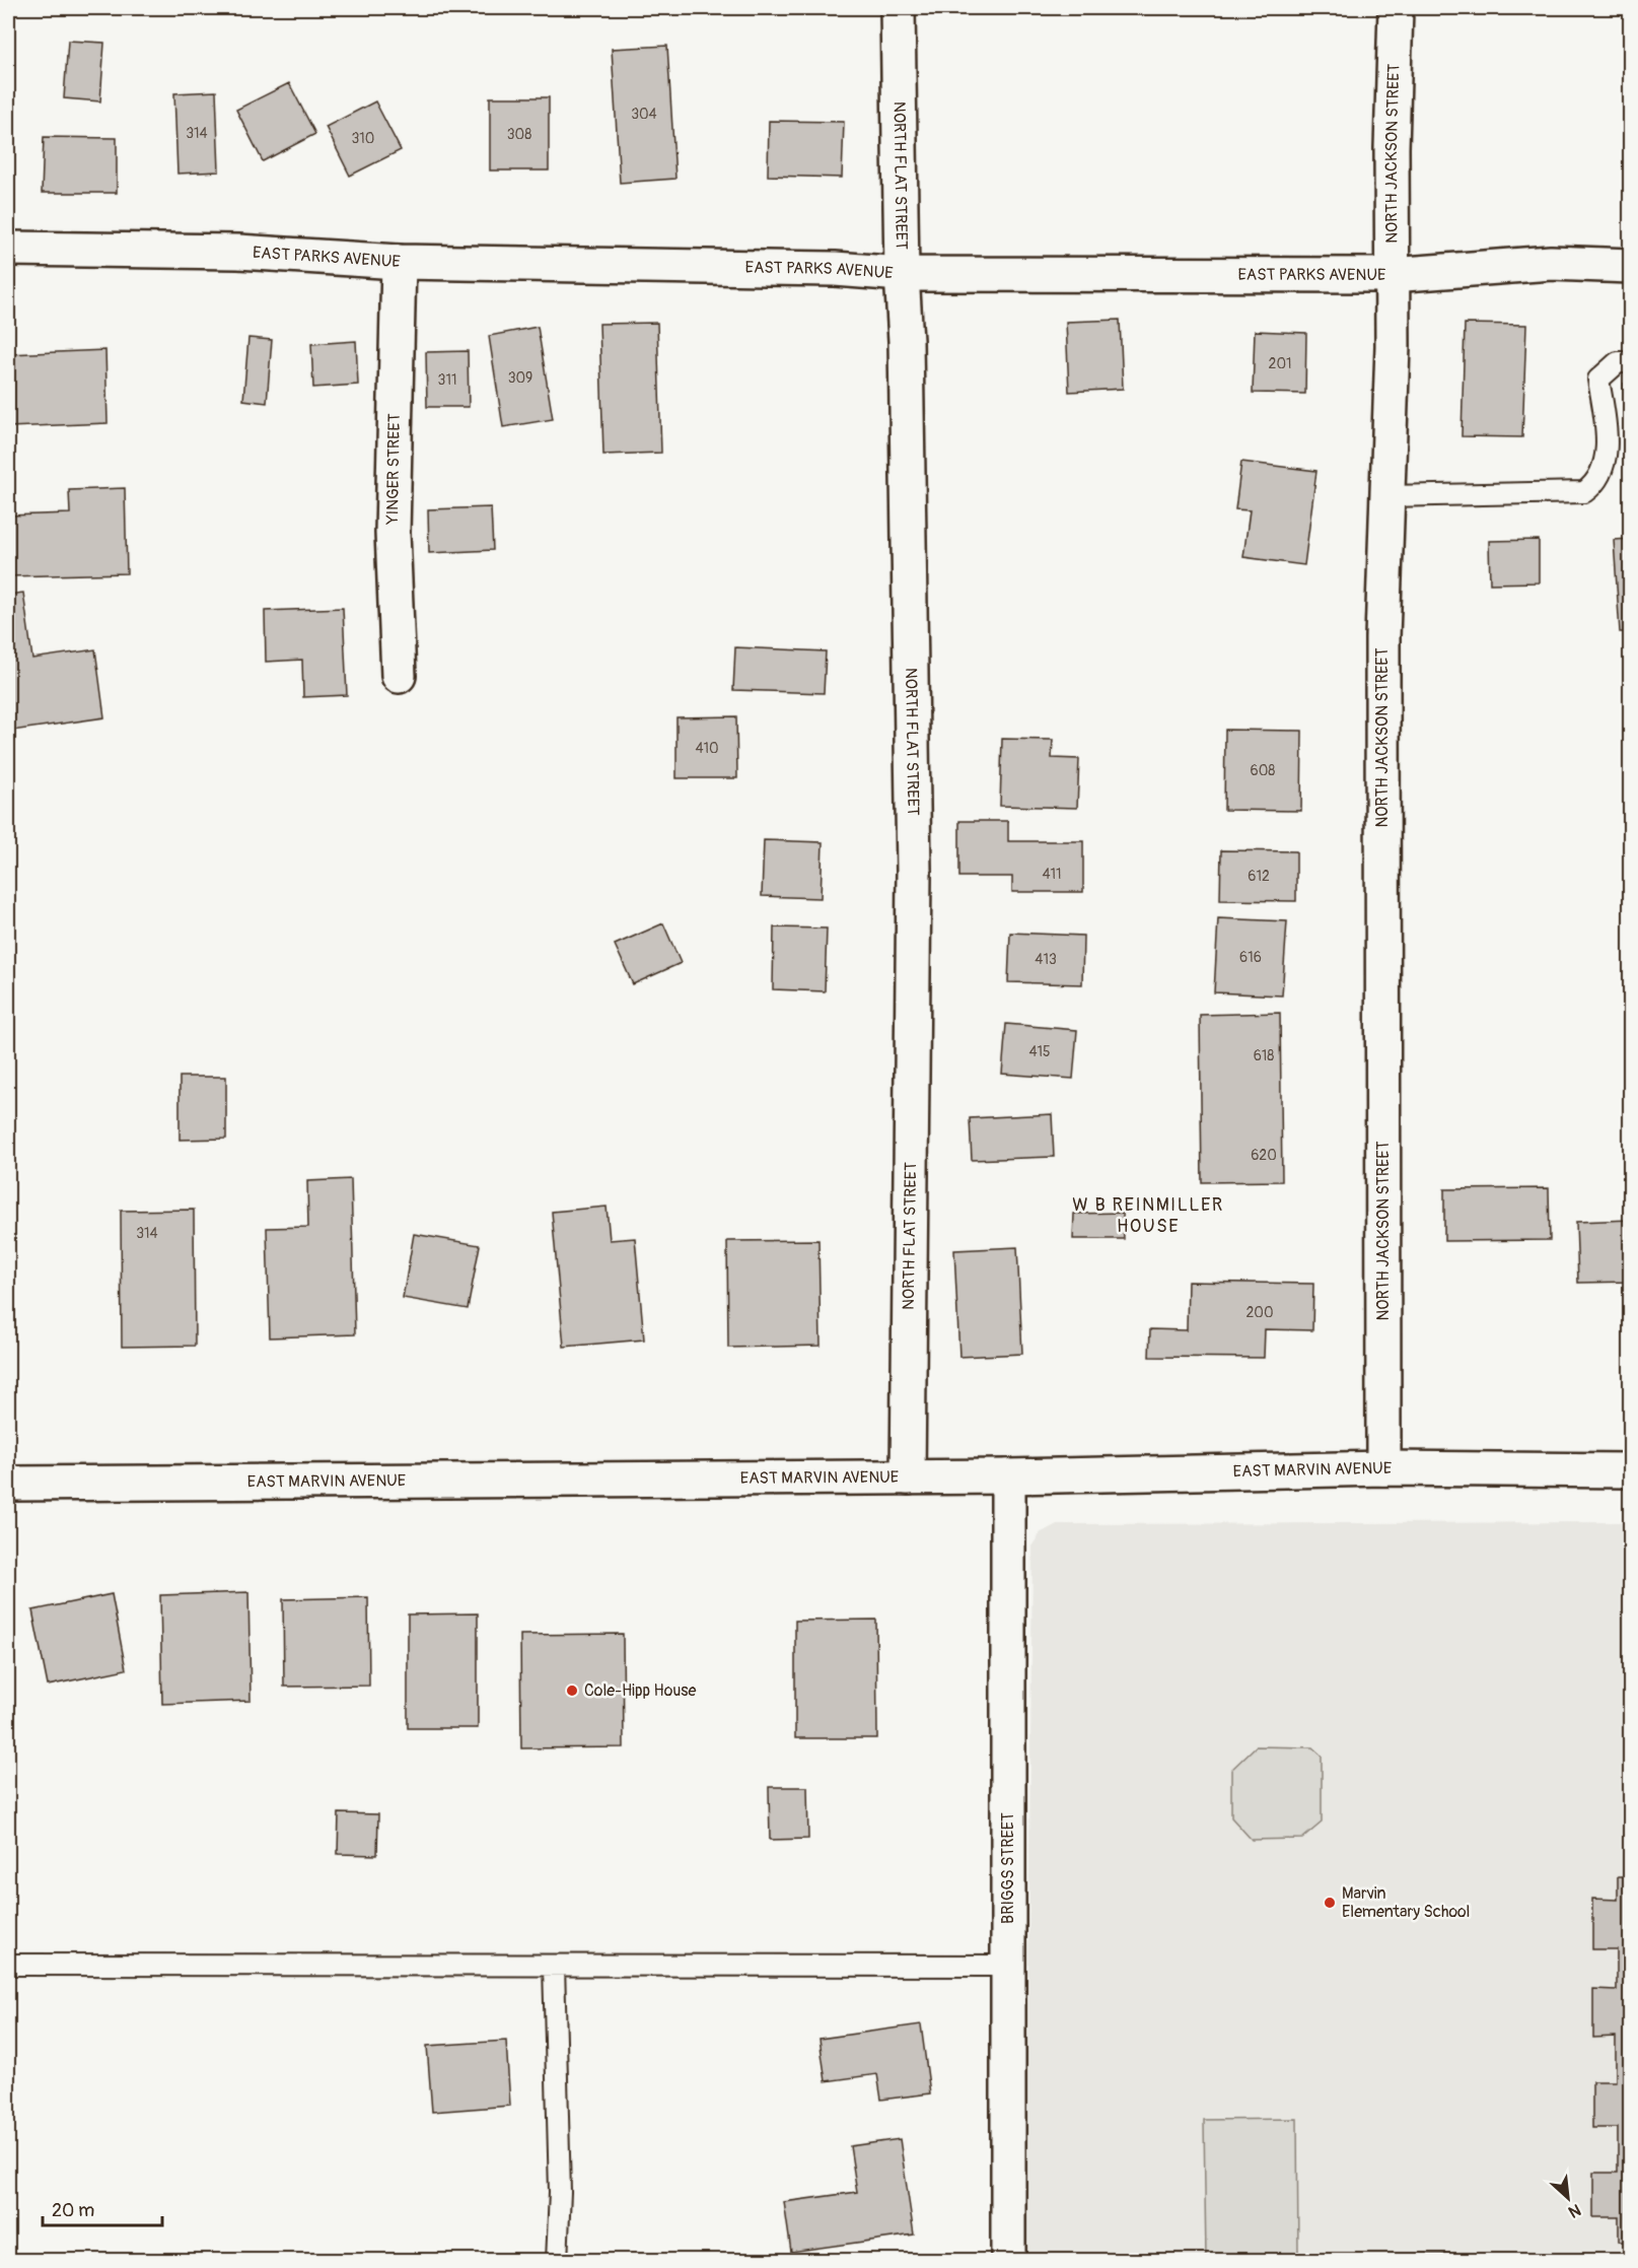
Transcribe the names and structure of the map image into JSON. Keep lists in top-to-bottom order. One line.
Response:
{"streets":{"street":["NORTH JACKSON STREET","NORTH FLAT STREET","EAST PARKS AVENUE","YINGER STREET","EAST MARVIN AVENUE","BRIGGS STREET"]},"crossings":[["NORTH JACKSON STREET","EAST PARKS AVENUE"],["NORTH JACKSON STREET","EAST MARVIN AVENUE"],["NORTH FLAT STREET","EAST PARKS AVENUE"],["NORTH FLAT STREET","EAST MARVIN AVENUE"],["EAST PARKS AVENUE","YINGER STREET"],["EAST MARVIN AVENUE","BRIGGS STREET"]],"districts":["W B REINMILLER HOUSE"],"places":["Cole-Hipp House","Marvin Elementary School"],"house_numbers":["304","314","308","310","201","309","311","410","608","411","612","616","413","415","618","620","314","200"],"scale_bar":"20 m","north":"bottom right"}
